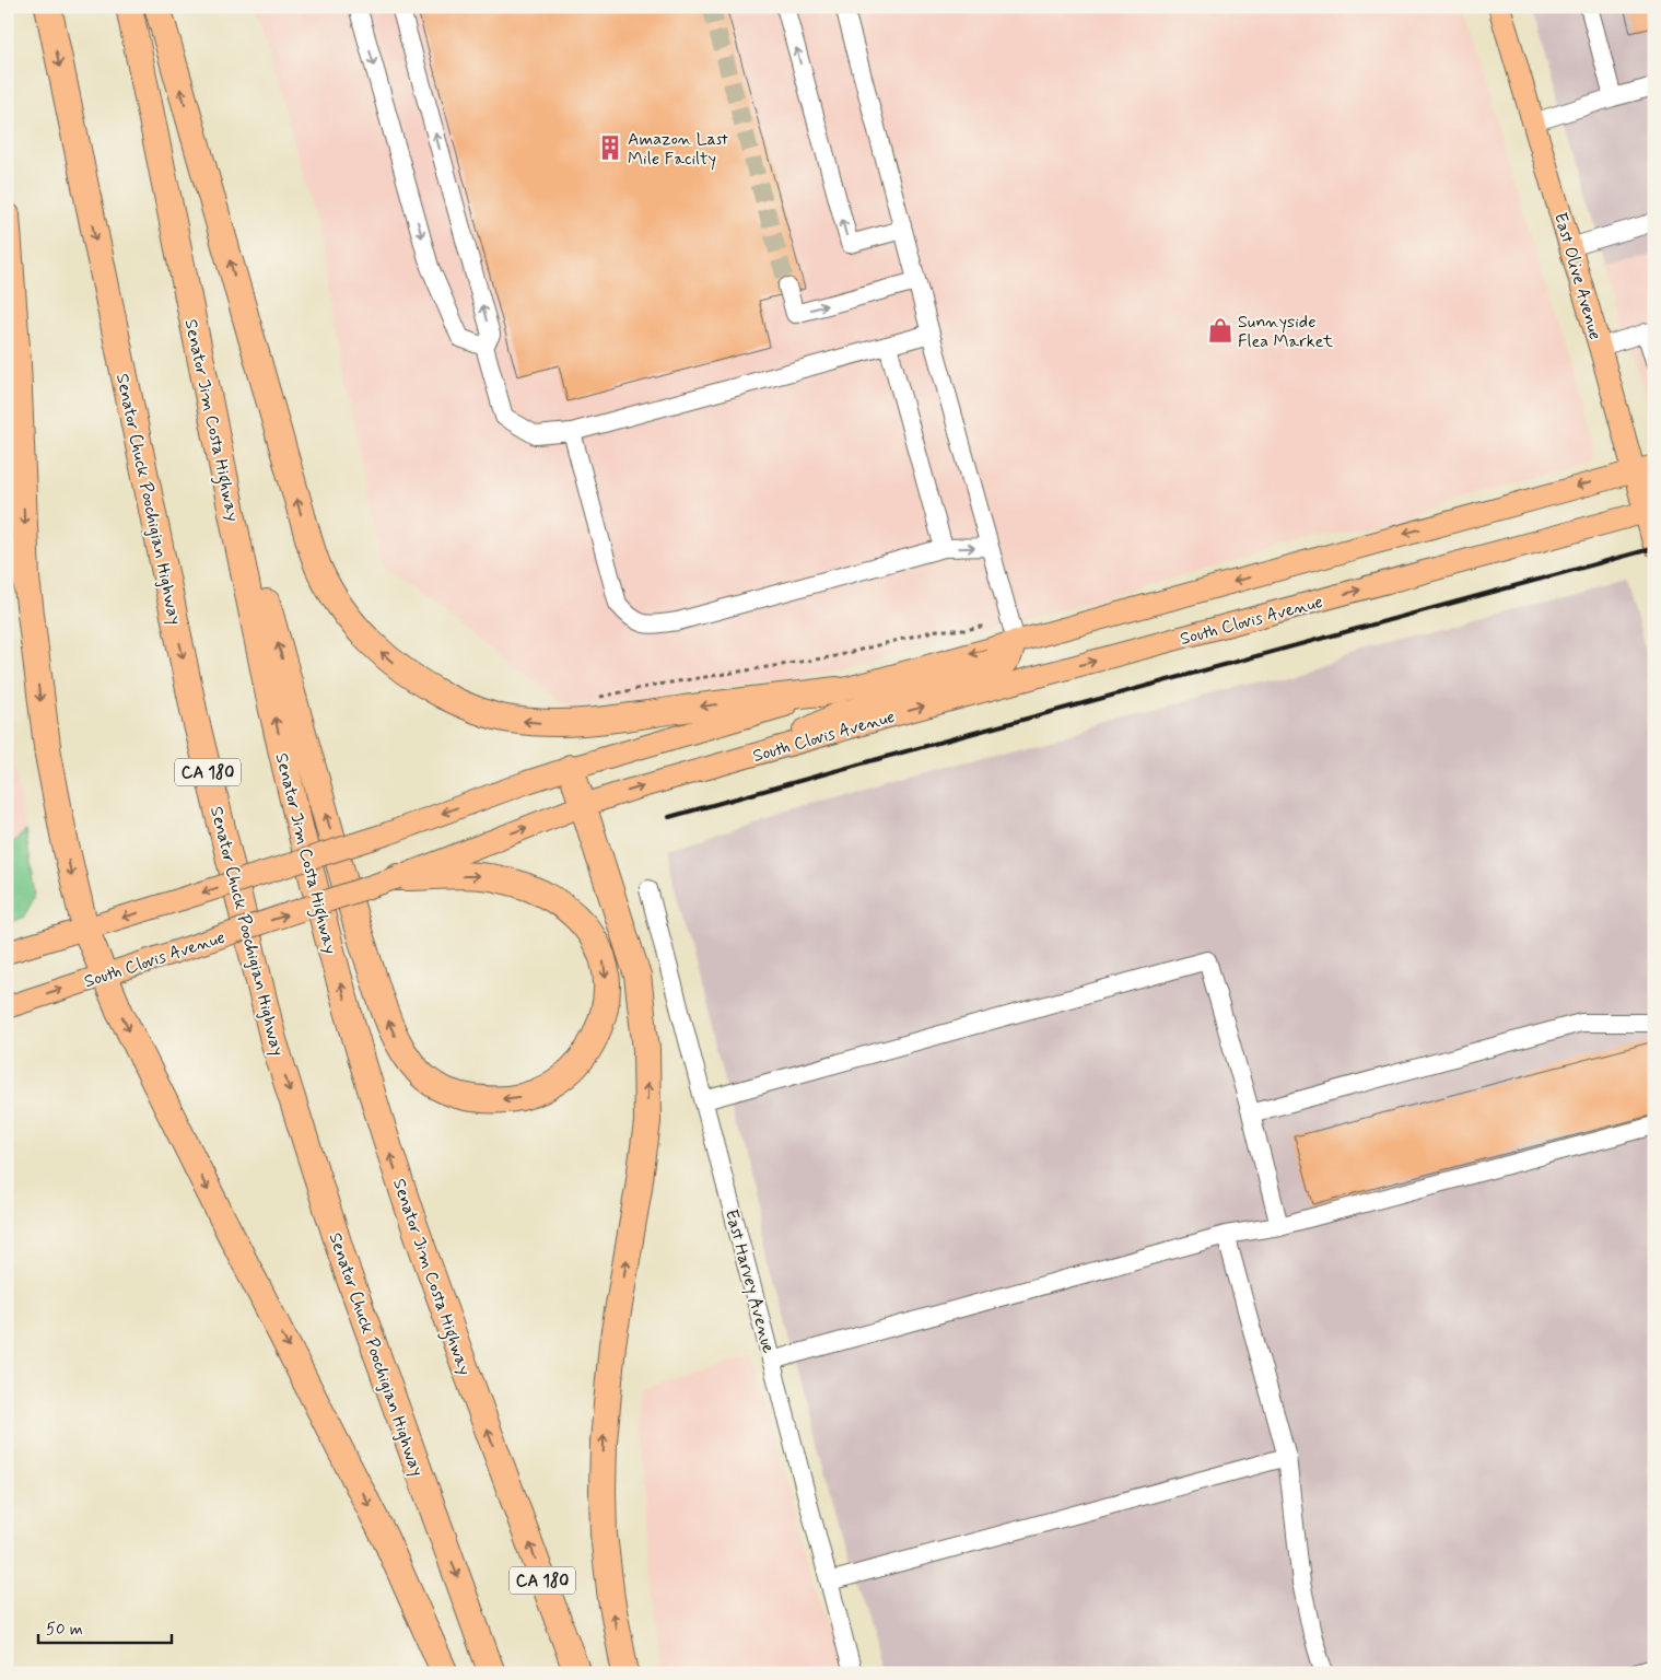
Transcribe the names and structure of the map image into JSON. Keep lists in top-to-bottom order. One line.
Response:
{"streets":{"highway":["Senator Jim Costa Highway","Senator Chuck Poochigian Highway","CA 180"],"main road":["East Olive Avenue","South Clovis Avenue"],"lane":["East Harvey Avenue"]},"crossings":[["East Olive Avenue","South Clovis Avenue"]],"places":{"building":["Amazon Last Mile Facilty"],"shop":["Sunnyside Flea Market"]},"scale_bar":"50 m"}
